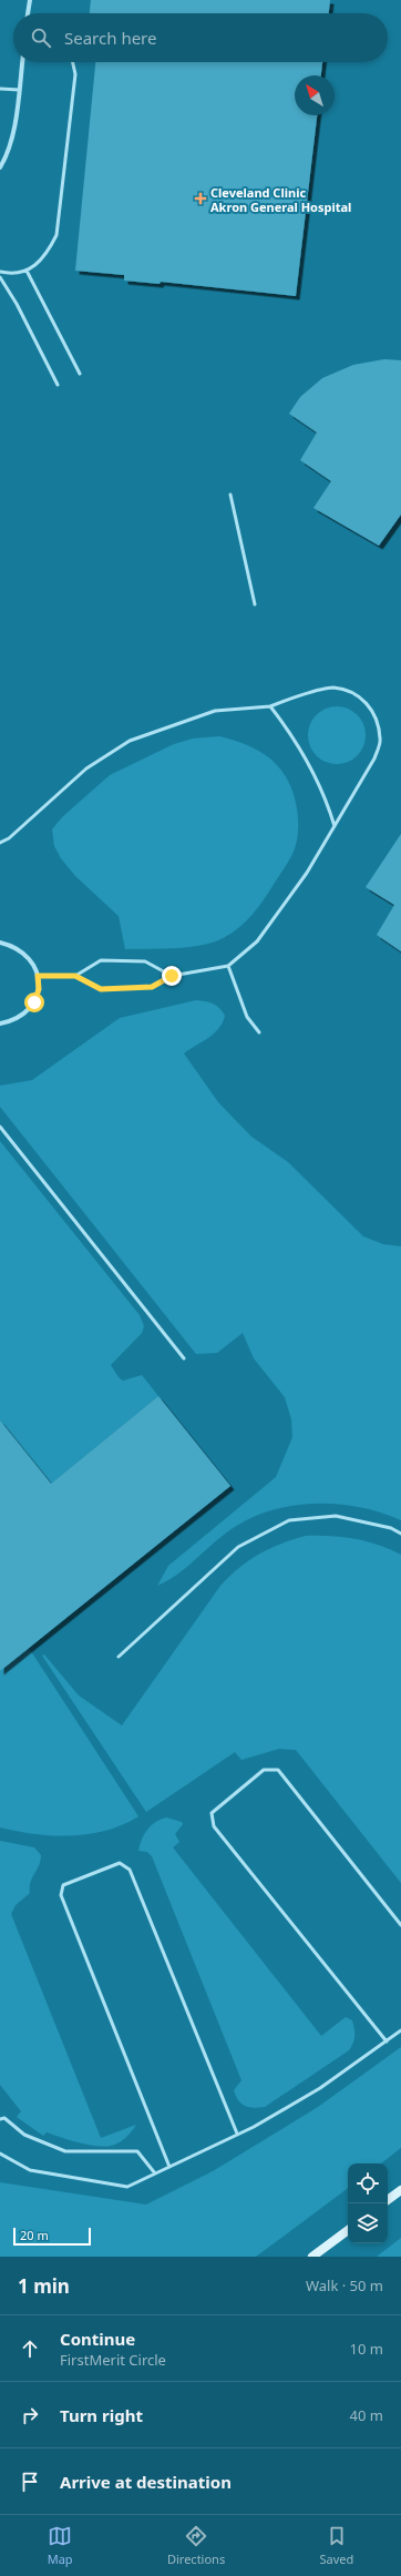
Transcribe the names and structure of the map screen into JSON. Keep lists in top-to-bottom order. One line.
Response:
{"places":{"health":["Cleveland Clinic Akron General Hospital"]},"scale_bar":"20 m","north":"top left","page":{"search":"Search here","scale":"20 m","heading":["1 min","Walk · 50 m"],"list":[["Continue","FirstMerit Circle","10 m"],["Turn right","40 m"],"Arrive at destination"],"nav":["Map","Directions","Saved"]}}
